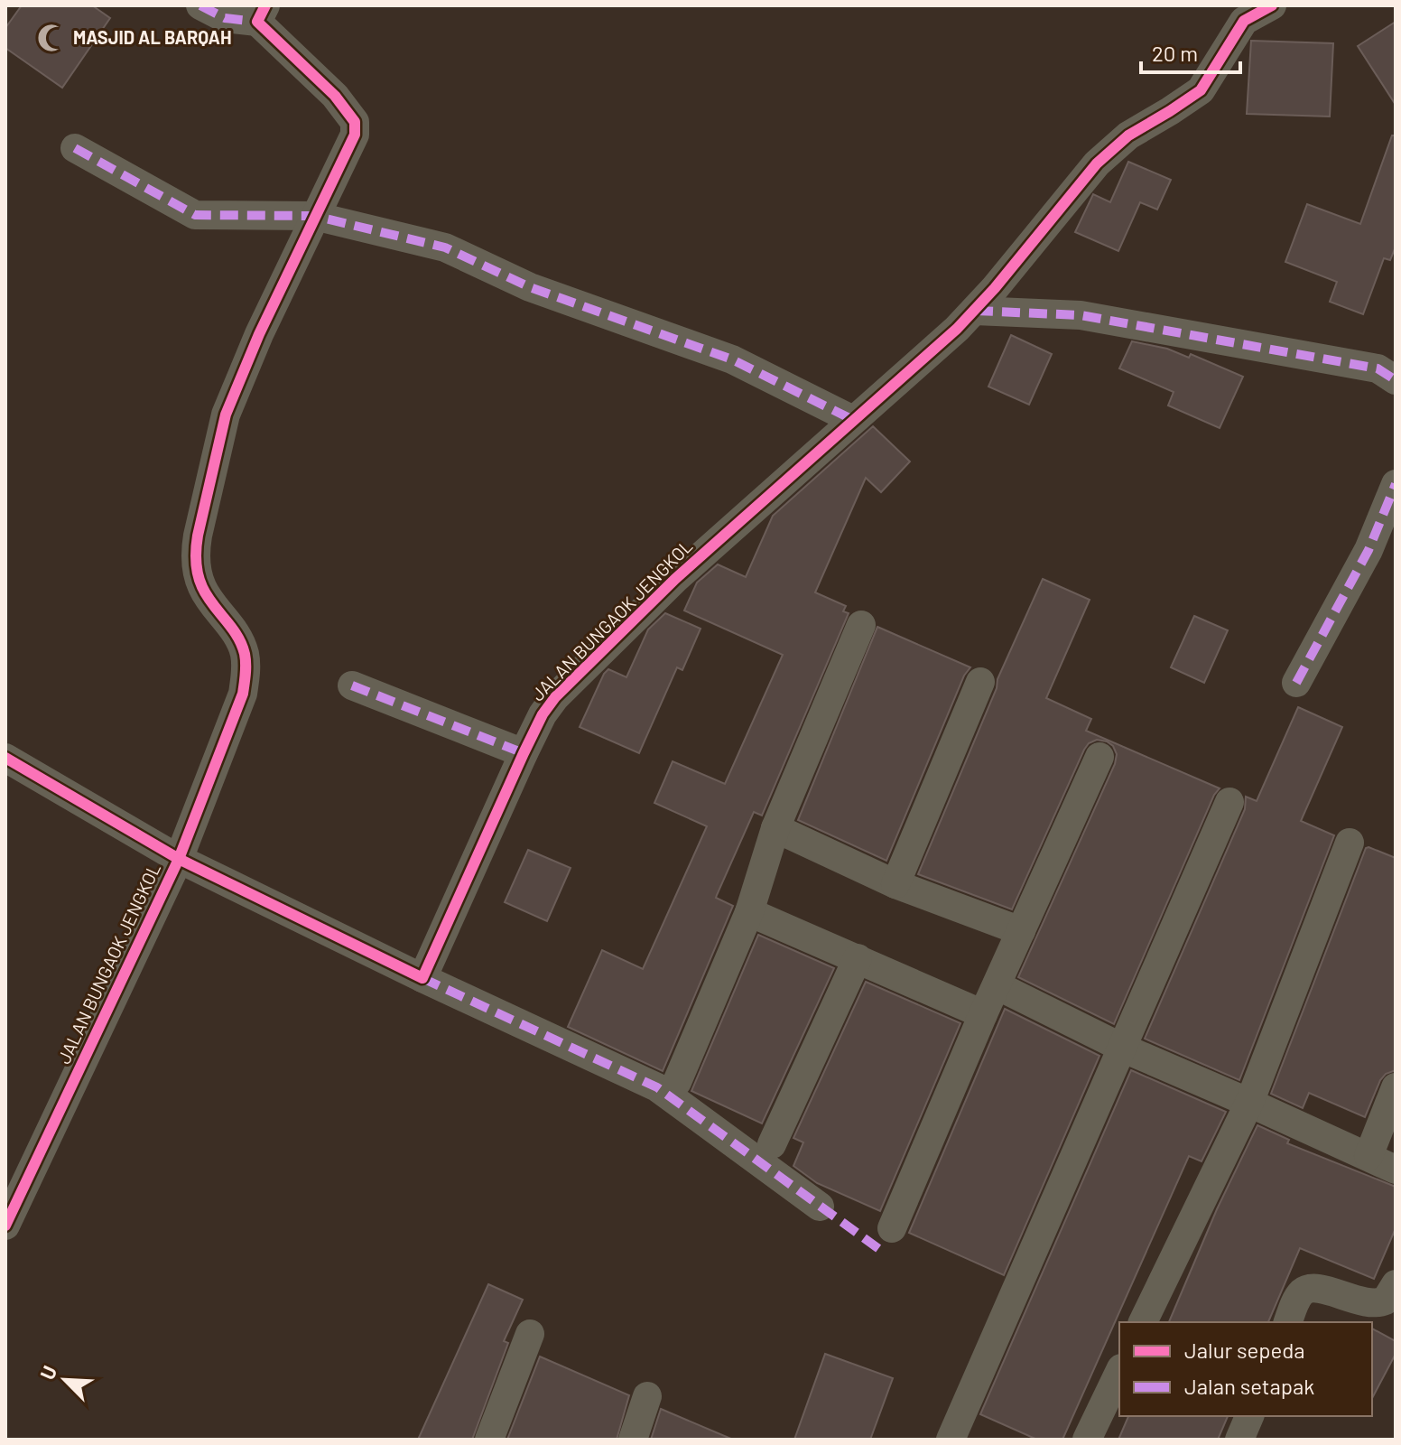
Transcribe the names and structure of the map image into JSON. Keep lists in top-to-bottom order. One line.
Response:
{"streets":{"street":["JALAN BUNGAOK JENGKOL"]},"places":{"mosque":["MASJID AL BARQAH"]},"legend":["Jalur sepeda","Jalan setapak"],"scale_bar":"20 m","north":"top left"}
